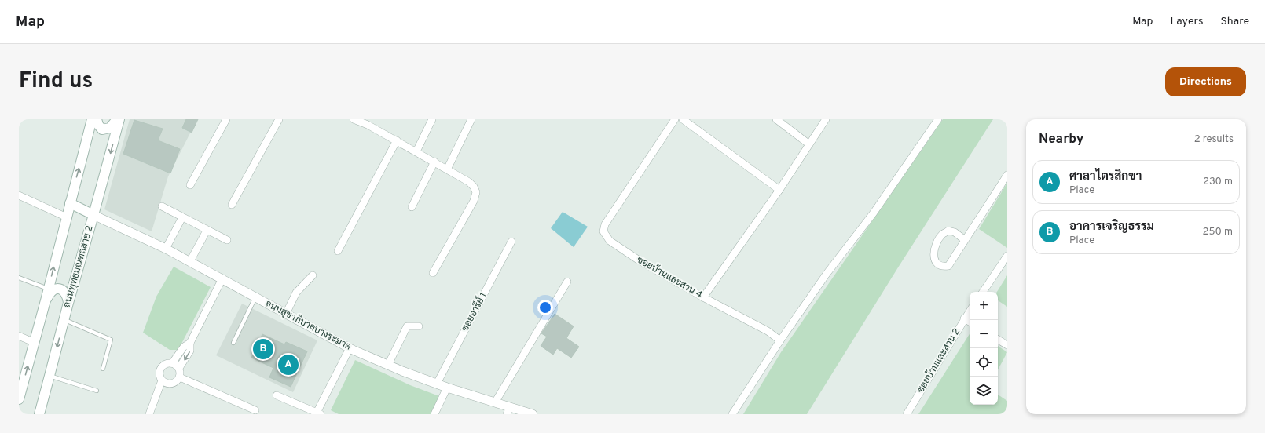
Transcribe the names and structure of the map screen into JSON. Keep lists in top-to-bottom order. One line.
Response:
{"streets":{"main road":["ถนนพุทธมณฑลสาย 2"],"street":["ซอยบ้านและสวน 4","ซอยอารีย์ 1","ถนนสุขาภิบาลบางระมาด","ซอยบ้านและสวน 2"]},"crossings":[["ถนนพุทธมณฑลสาย 2","ถนนสุขาภิบาลบางระมาด"],["ซอยอารีย์ 1","ถนนสุขาภิบาลบางระมาด"]],"page":{"header":"Map","nav":["Map","Layers","Share"],"title":"Find us","buttons":"Directions","heading":["Nearby","2 results"],"list":[{"mark":"A","name":"ศาลาไตรสิกขา","note":"Place","value":"230 m"},{"mark":"B","name":"อาคารเจริญธรรม","note":"Place","value":"250 m"}],"map_buttons":["+","−"],"pins":["B","A"]}}
